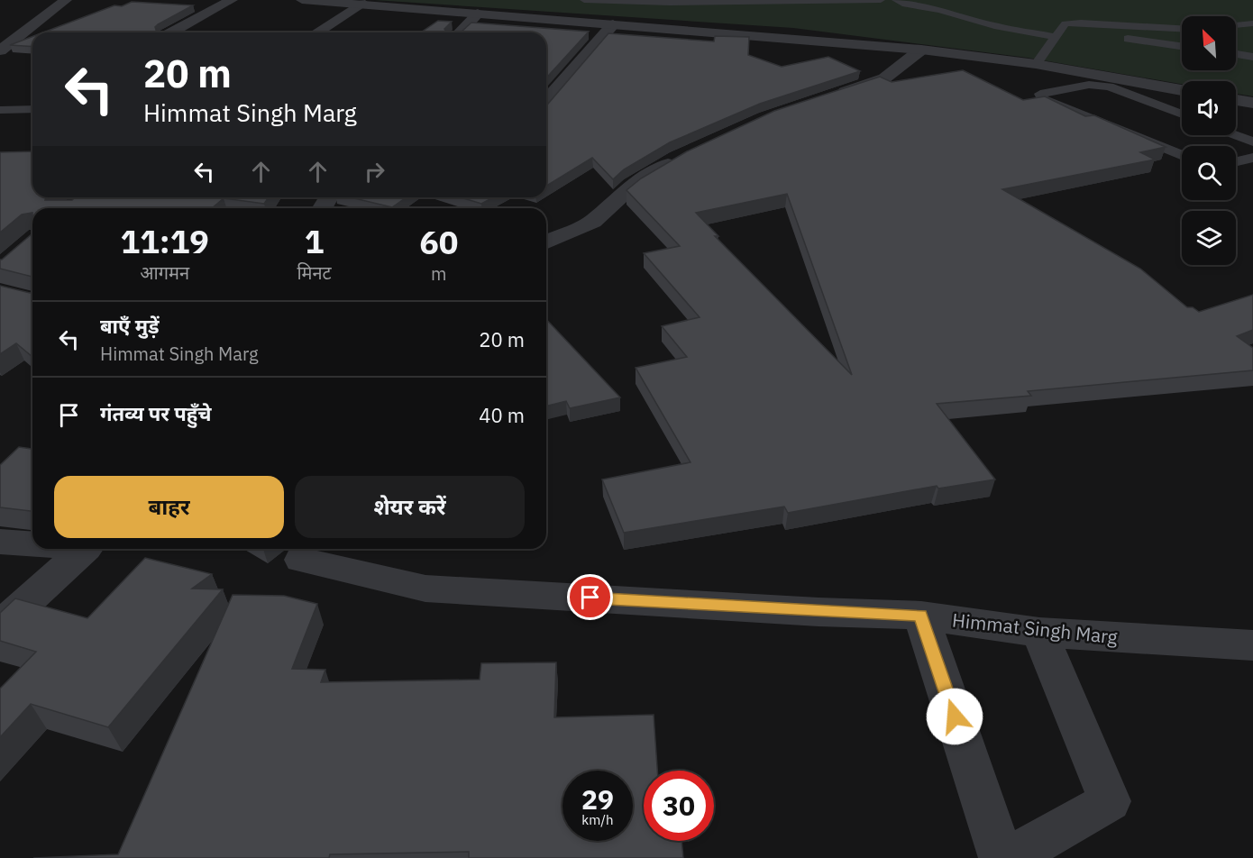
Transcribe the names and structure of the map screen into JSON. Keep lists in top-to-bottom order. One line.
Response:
{"streets":{"street":["Himmat Singh Marg"]},"north":"top left","page":{"turn":["20 m","Himmat Singh Marg"],"eta":["11:19","आगमन","1","मिनट","60","m"],"list":[{"name":"बाएँ मुड़ें","note":"Himmat Singh Marg","value":"20 m"},{"name":"गंतव्य पर पहुँचे","value":"40 m"}],"buttons":["बाहर","शेयर करें"],"speed":"29 km/h","limit":"30"}}
